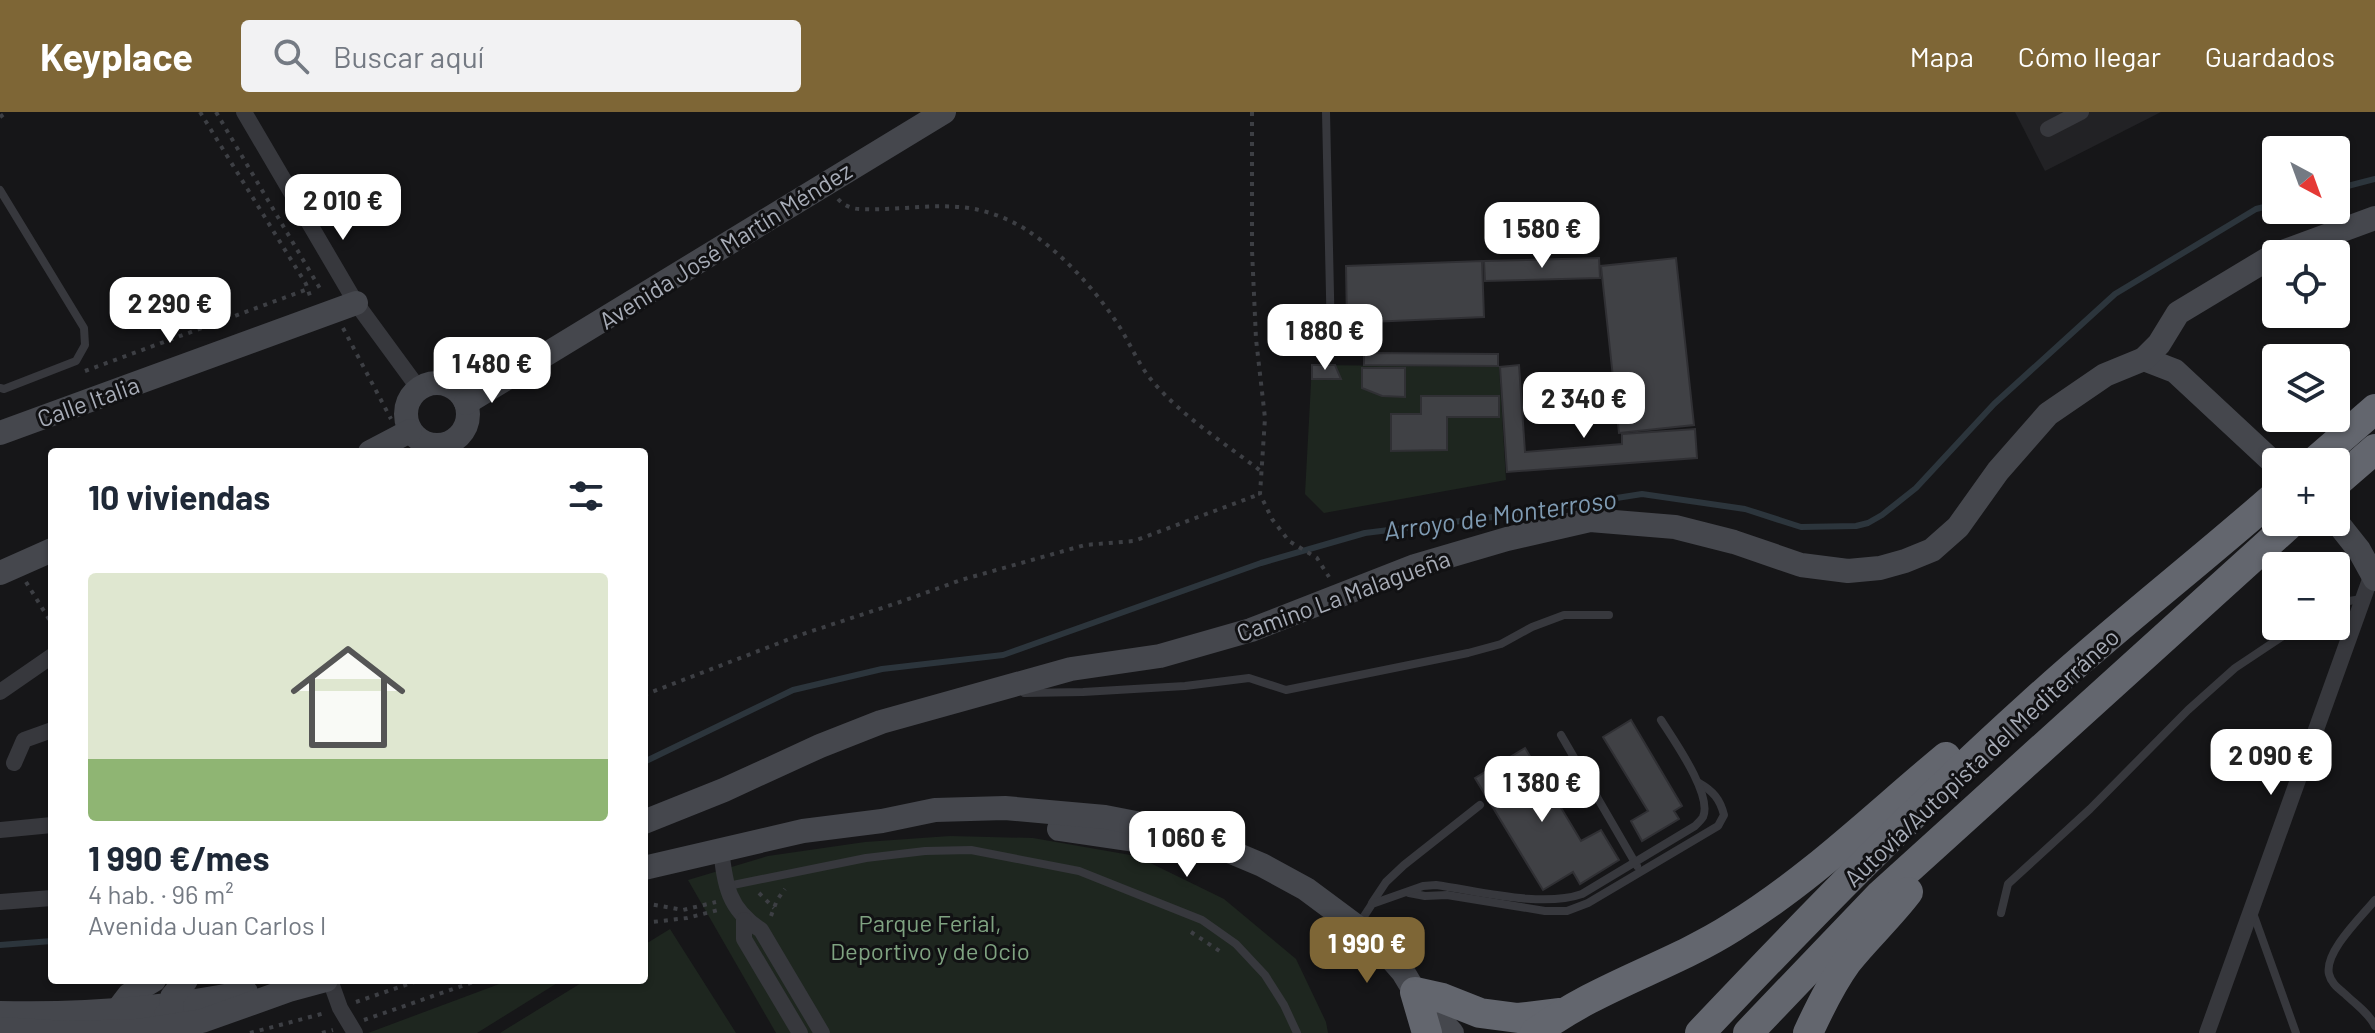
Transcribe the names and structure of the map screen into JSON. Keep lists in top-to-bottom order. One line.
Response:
{"streets":{"highway":["Autovía/Autopista del Mediterráneo"],"street":["Avenida José Martín Méndez","Calle Italia","Camino La Malagueña"]},"water":["Arroyo de Monterroso"],"parks":["Parque Ferial, Deportivo y de Ocio"],"north":"bottom right","page":{"header":"Keyplace","search":"Buscar aquí","nav":["Mapa","Cómo llegar","Guardados"],"map_buttons":["+","−"],"price":["2 010 €","1 580 €","2 290 €","1 880 €","1 480 €","2 340 €","2 090 €","1 380 €","1 060 €","1 990 €"],"heading":"10 viviendas","list":[{"name":"1 990 €/mes","note":"4 hab. · 96 m² · Avenida Juan Carlos I"}]}}
